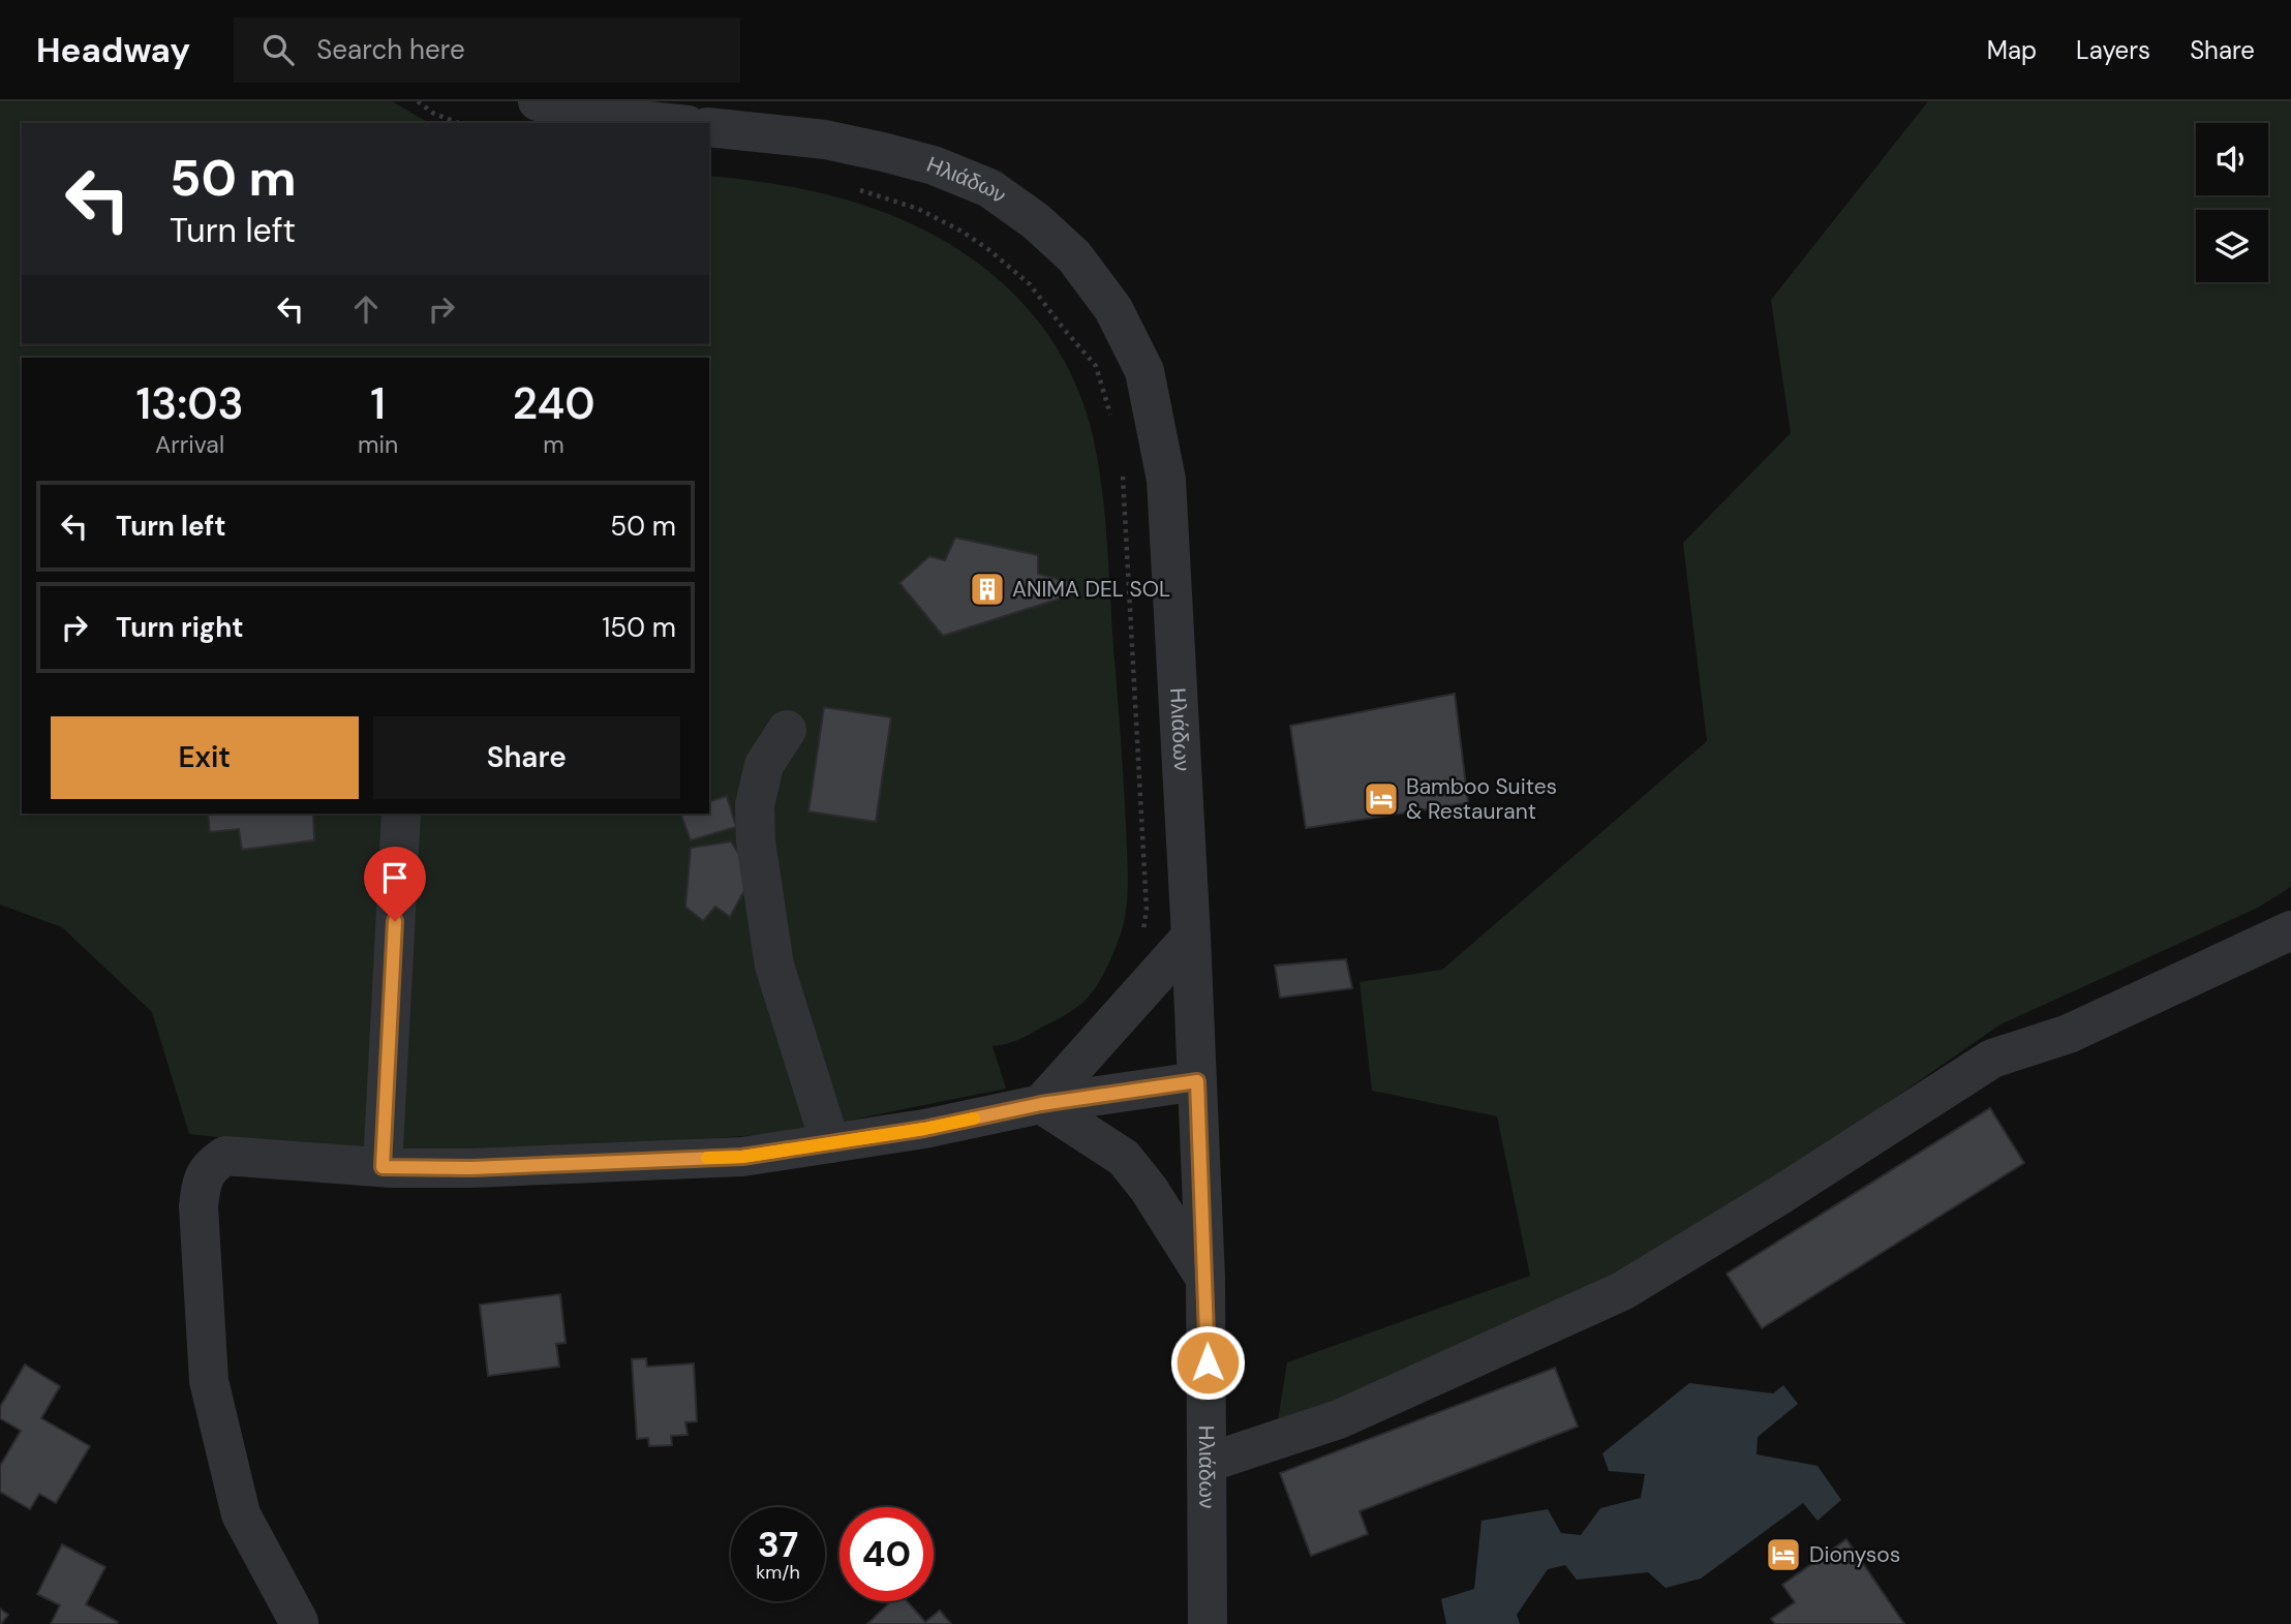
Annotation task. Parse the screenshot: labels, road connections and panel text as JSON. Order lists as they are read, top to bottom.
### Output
{
  "streets": {
    "street": ["Ηλιάδων"]
  },
  "places": {
    "building": ["ANIMA DEL SOL"],
    "hotel": ["Bamboo Suites & Restaurant", "Dionysos"]
  },
  "page": {
    "header": "Headway",
    "search": "Search here",
    "nav": ["Map", "Layers", "Share"],
    "turn": ["50 m", "Turn left"],
    "eta": [
      "13:03",
      "Arrival",
      "1",
      "min",
      "240",
      "m"
    ],
    "list": [
      {
        "name": "Turn left",
        "value": "50 m"
      },
      {
        "name": "Turn right",
        "value": "150 m"
      }
    ],
    "buttons": ["Exit", "Share"],
    "speed": "37 km/h",
    "limit": "40"
  }
}
